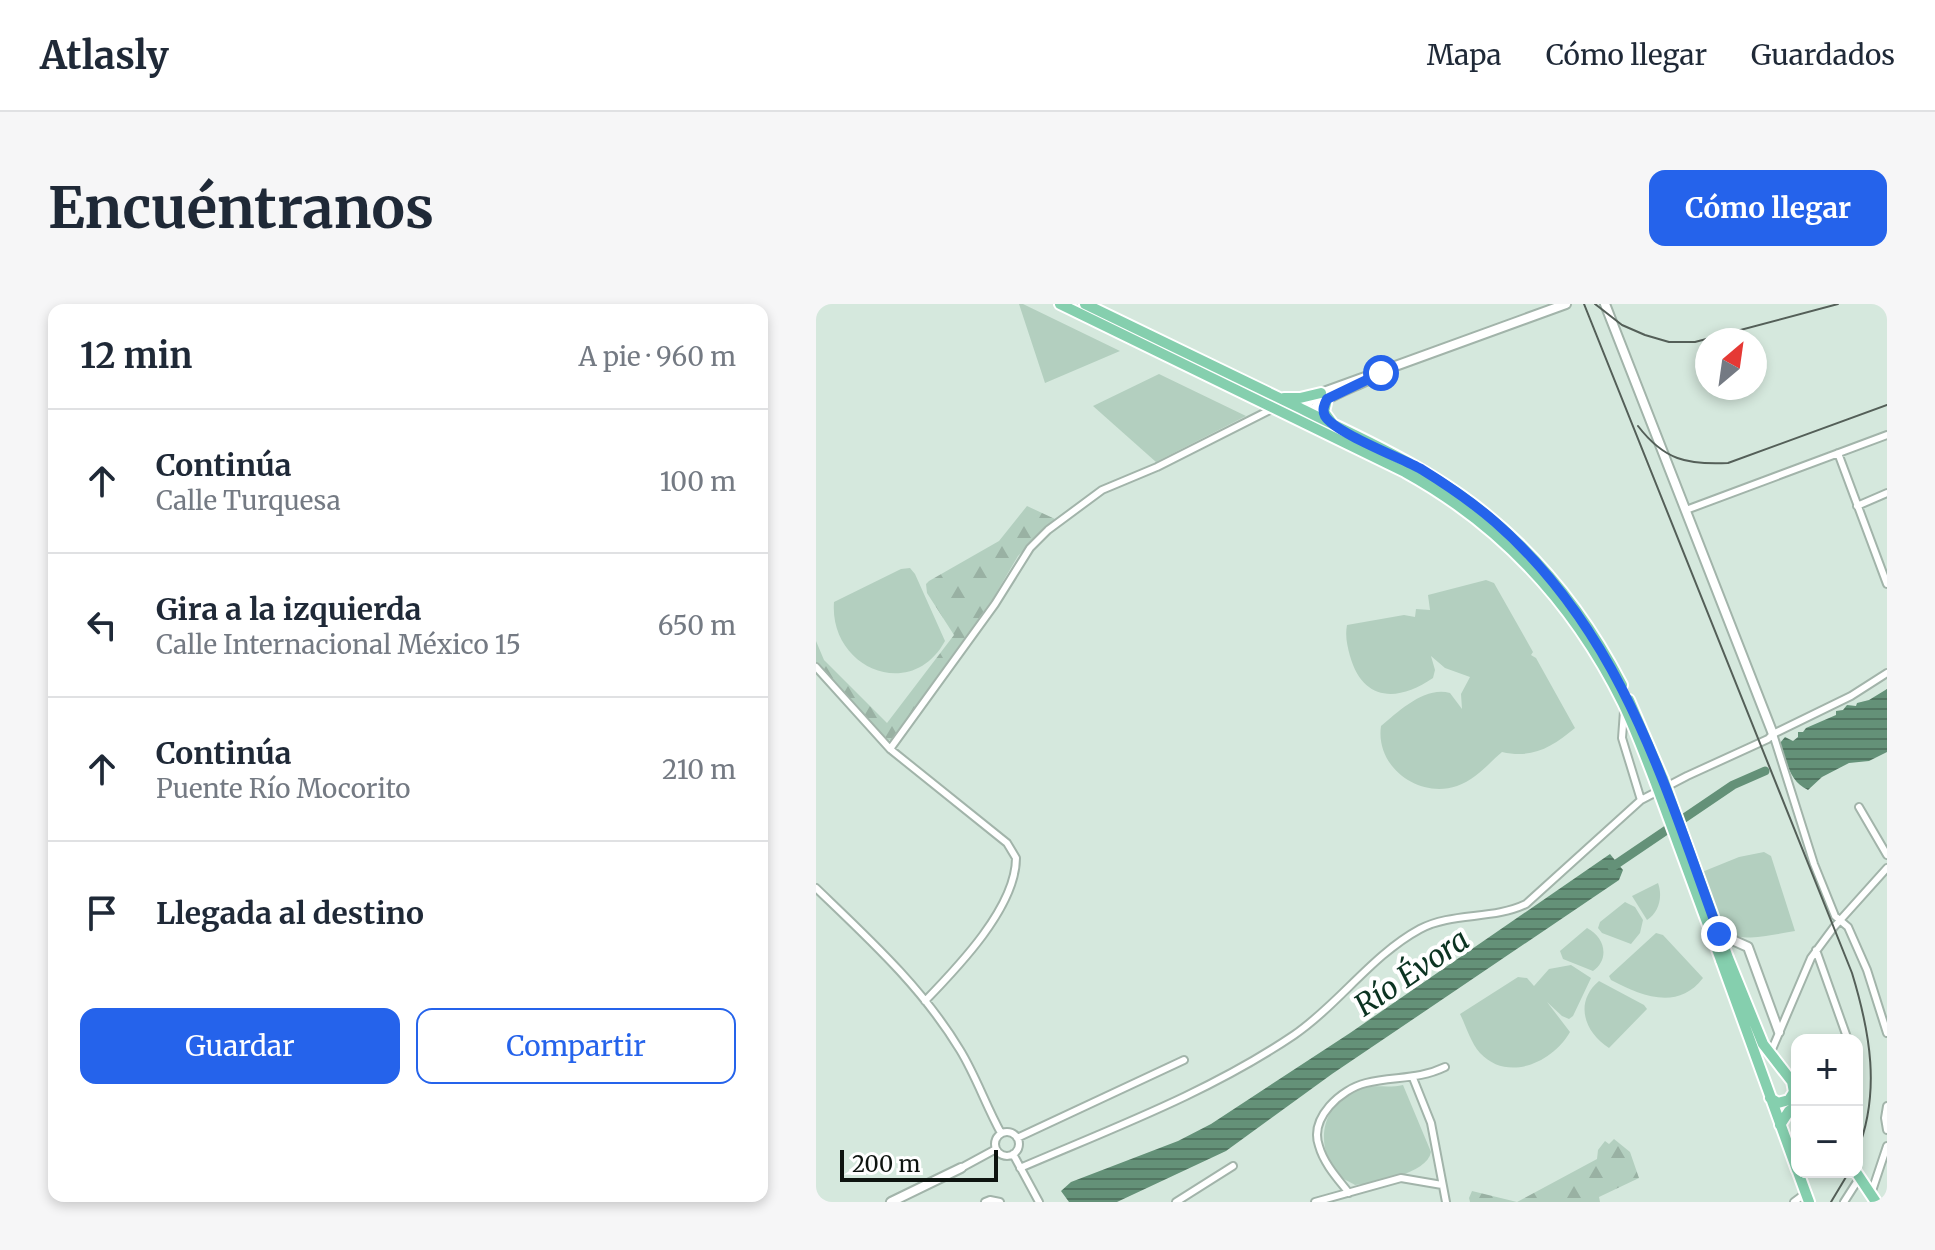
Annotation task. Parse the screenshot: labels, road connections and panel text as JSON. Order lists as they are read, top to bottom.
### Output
{
  "water": ["Río Évora"],
  "scale_bar": "200 m",
  "north": "top right",
  "page": {
    "header": "Atlasly",
    "nav": ["Mapa", "Cómo llegar", "Guardados"],
    "buttons": [
      "Cómo llegar",
      ["Guardar", "Compartir"]
    ],
    "title": "Encuéntranos",
    "heading": ["12 min", "A pie · 960 m"],
    "list": [
      ["Continúa", "Calle Turquesa", "100 m"],
      ["Gira a la izquierda", "Calle Internacional México 15", "650 m"],
      ["Continúa", "Puente Río Mocorito", "210 m"],
      "Llegada al destino"
    ],
    "map_buttons": ["+", "−"],
    "scale": "200 m"
  }
}
